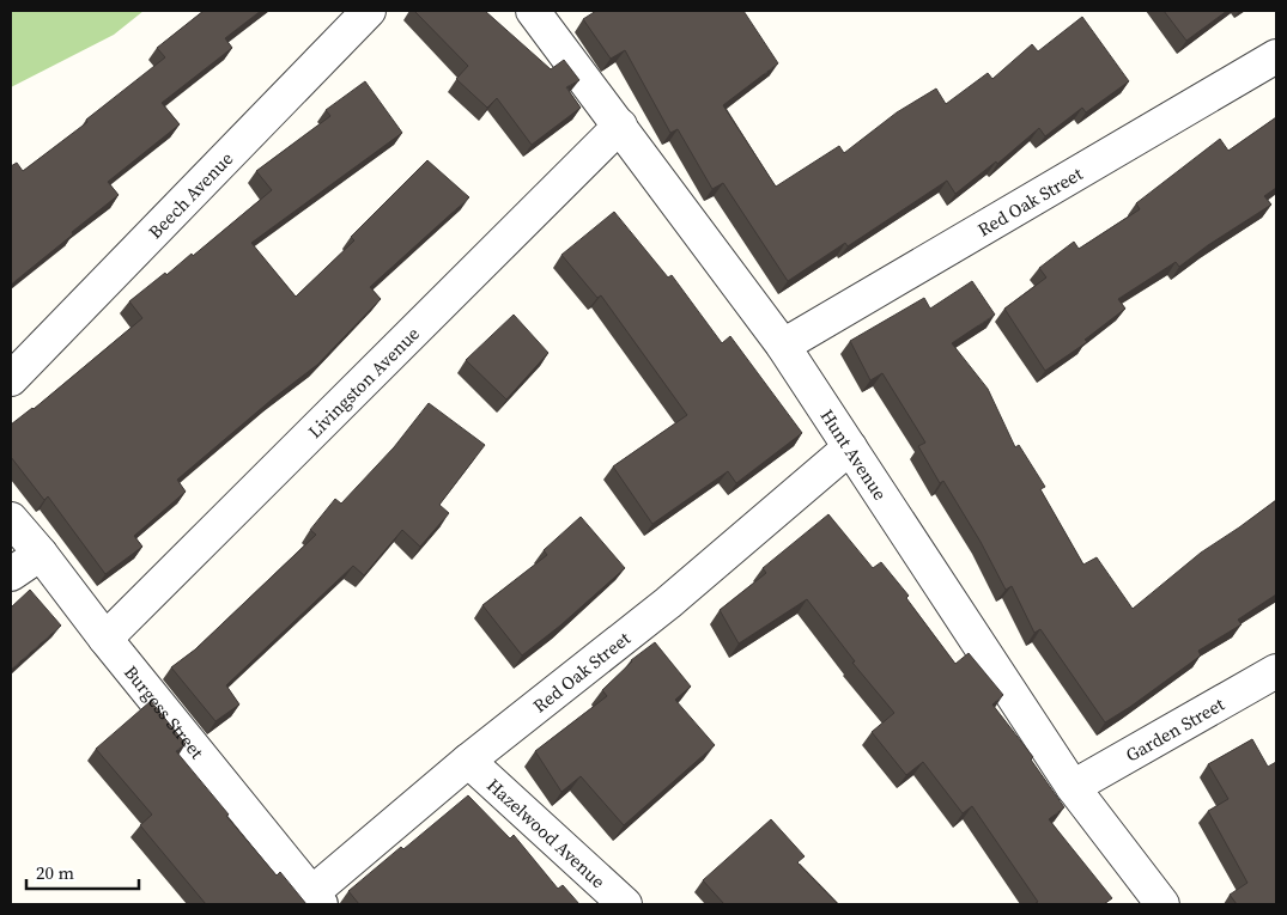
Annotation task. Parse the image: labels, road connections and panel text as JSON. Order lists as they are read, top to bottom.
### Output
{
  "streets": {
    "street": [
      "Beech Avenue",
      "Red Oak Street",
      "Livingston Avenue",
      "Hunt Avenue",
      "Burgess Street",
      "Garden Street",
      "Hazelwood Avenue"
    ]
  },
  "crossings": [
    ["Red Oak Street", "Hunt Avenue"],
    ["Red Oak Street", "Burgess Street"],
    ["Red Oak Street", "Hazelwood Avenue"],
    ["Livingston Avenue", "Hunt Avenue"],
    ["Livingston Avenue", "Burgess Street"],
    ["Hunt Avenue", "Garden Street"]
  ],
  "scale_bar": "20 m"
}
